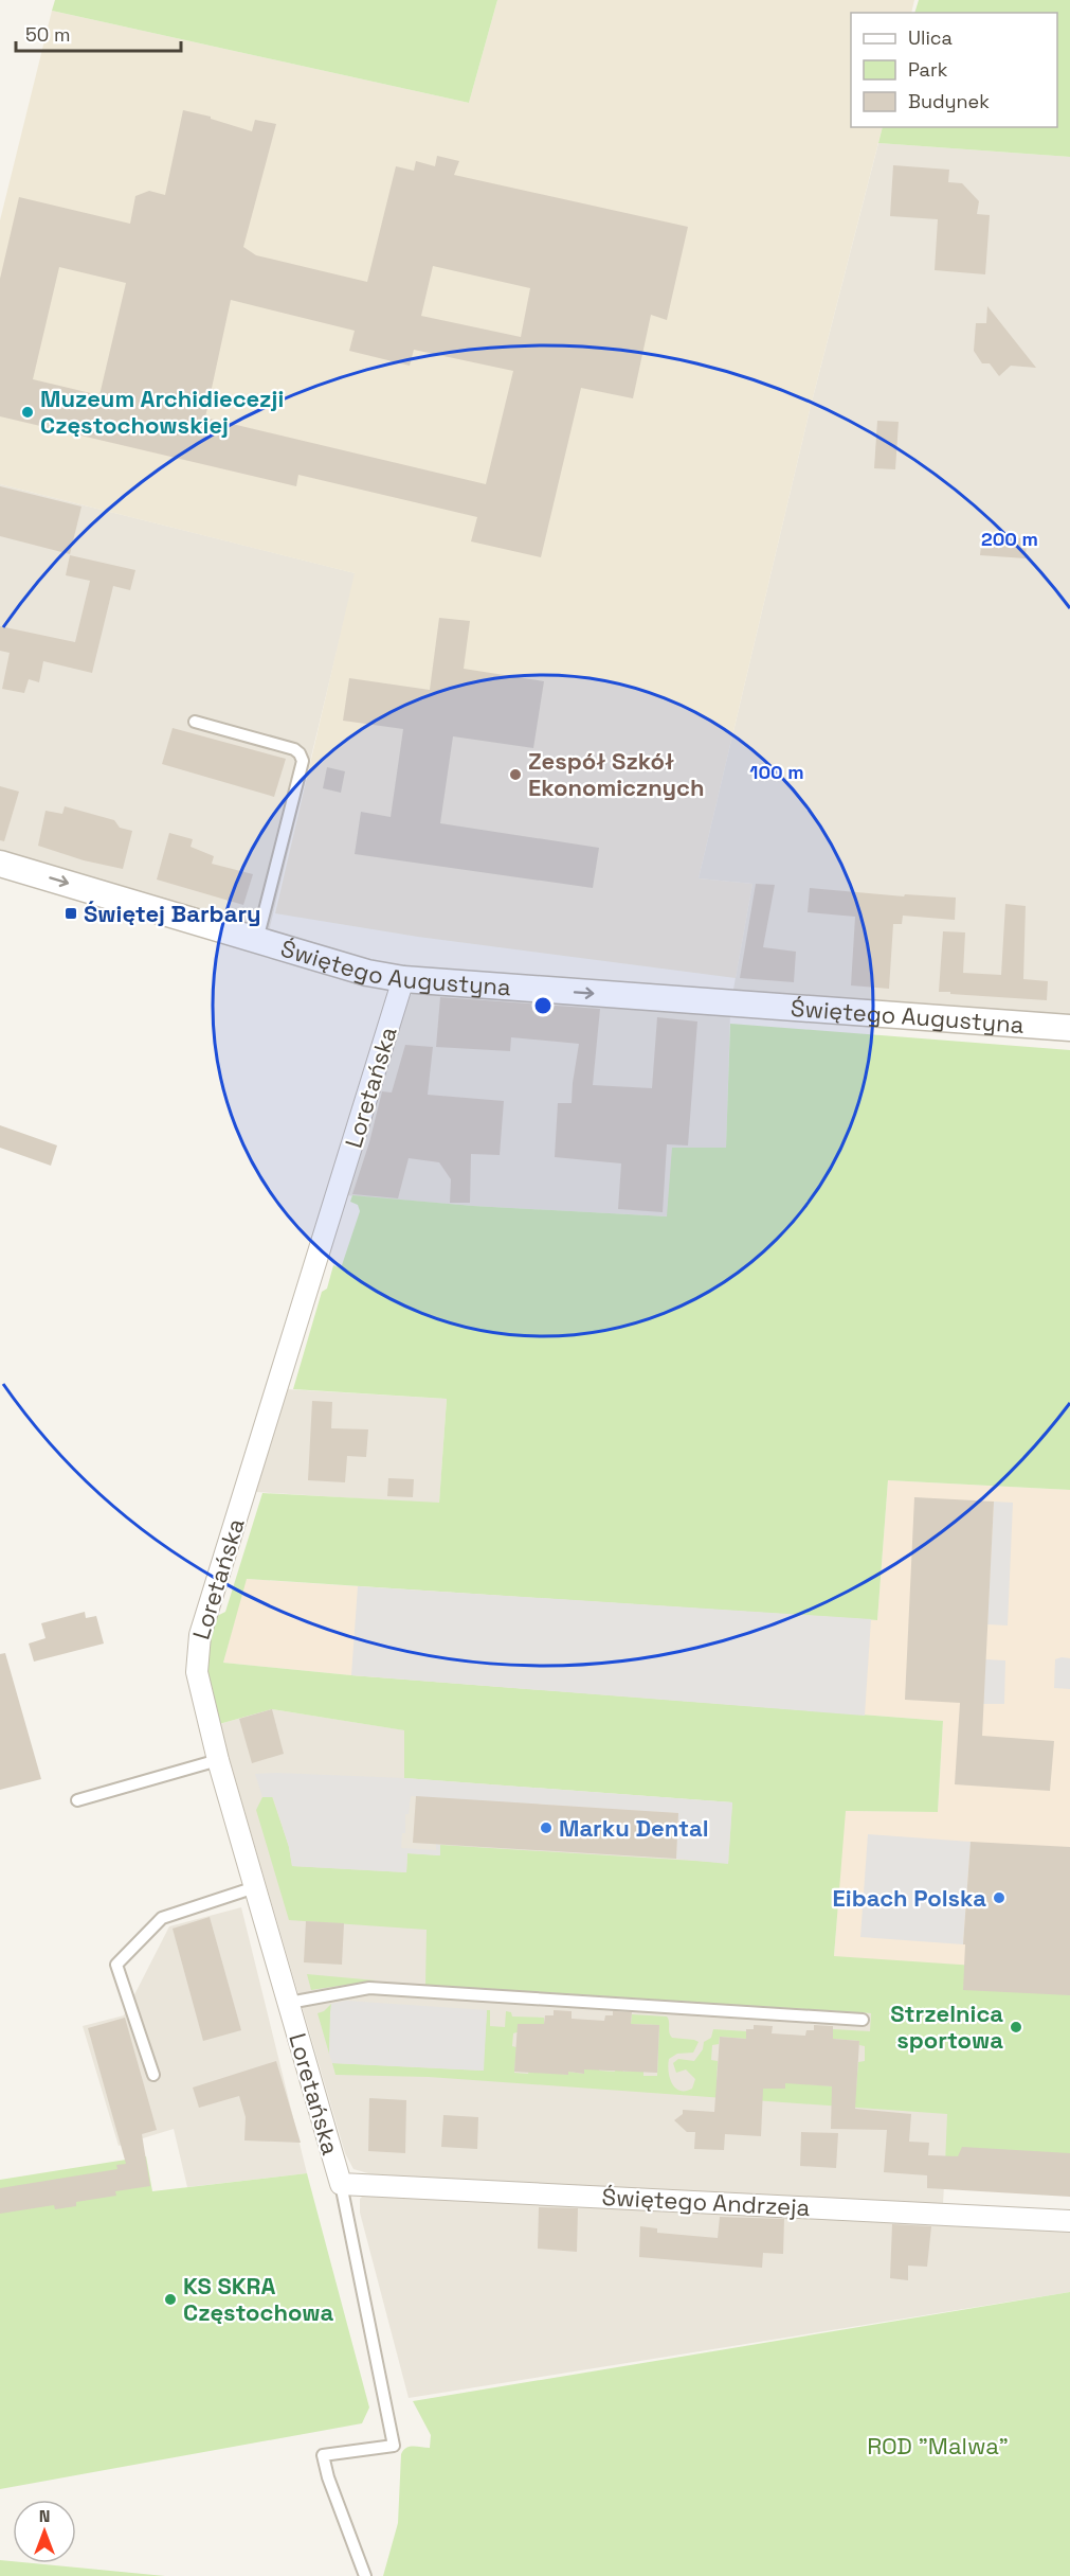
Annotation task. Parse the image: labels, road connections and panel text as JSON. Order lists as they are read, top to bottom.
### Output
{
  "streets": {
    "street": ["Świętego Augustyna", "Loretańska", "Świętego Andrzeja"]
  },
  "crossings": [
    ["Świętego Augustyna", "Loretańska"],
    ["Loretańska", "Świętego Andrzeja"]
  ],
  "one_way": ["Świętego Augustyna"],
  "parks": ["ROD \"Malwa\""],
  "places": {
    "other": [
      "Muzeum Archidiecezji Częstochowskiej",
      "Zespół Szkół Ekonomicznych",
      "Marku Dental",
      "Eibach Polska",
      "Strzelnica sportowa",
      "KS SKRA Częstochowa"
    ],
    "transit": ["Świętej Barbary"]
  },
  "legend": ["Ulica", "Park", "Budynek"],
  "scale_bar": "50 m",
  "north": "top",
  "rings": ["200 m", "100 m"]
}
